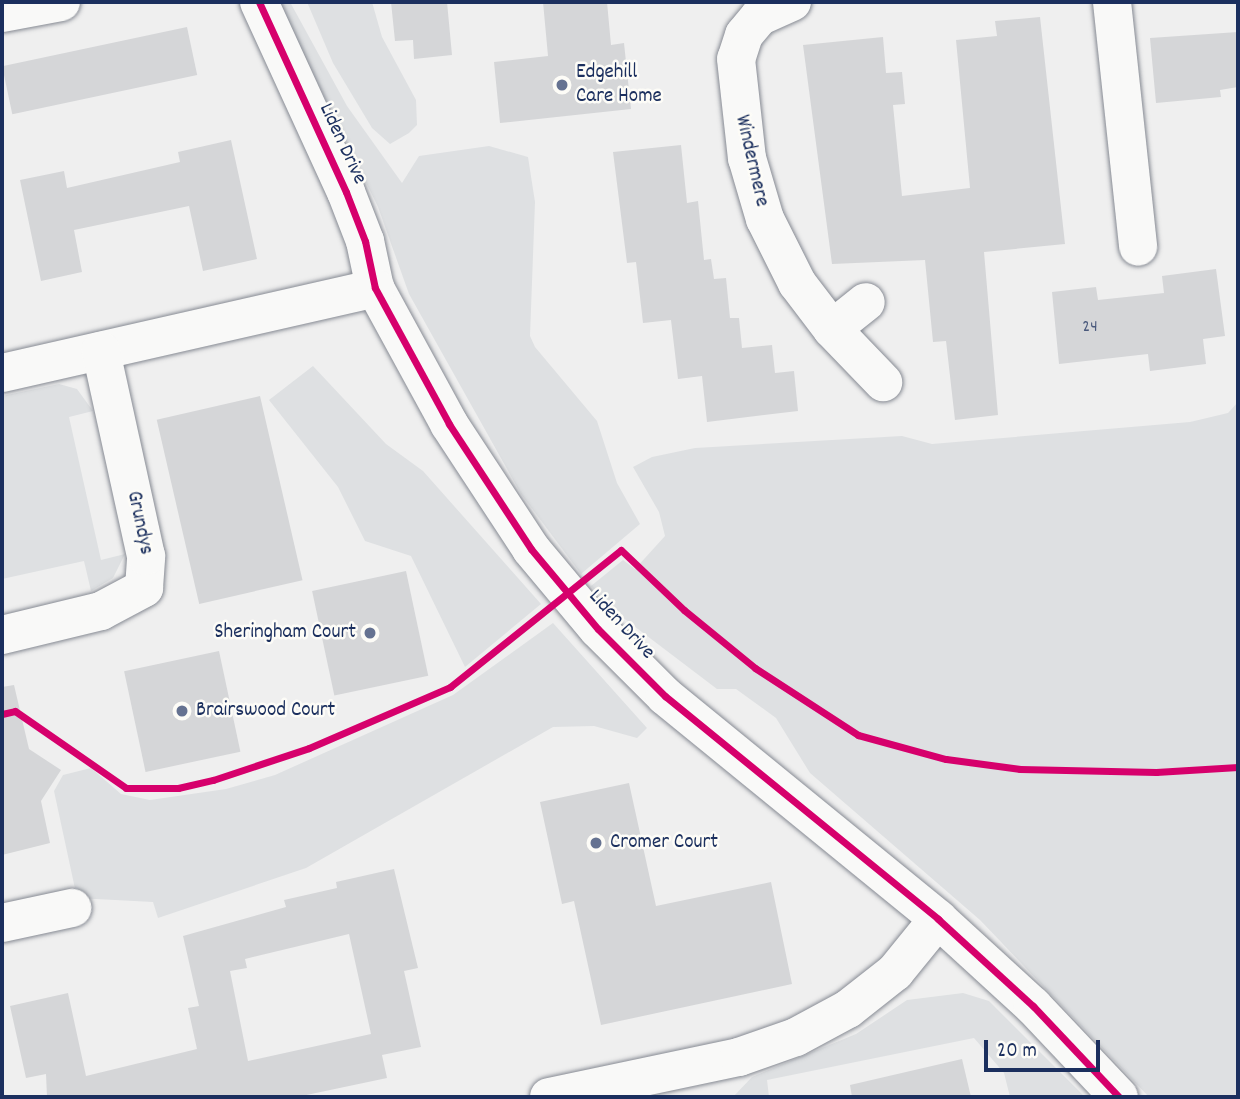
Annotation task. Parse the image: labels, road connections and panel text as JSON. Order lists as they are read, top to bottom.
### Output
{
  "streets": {
    "street": ["Liden Drive", "Windermere", "Grundys"]
  },
  "places": [
    "Edgehill Care Home",
    "Sheringham Court",
    "Brairswood Court",
    "Cromer Court"
  ],
  "house_numbers": ["24"],
  "scale_bar": "20 m"
}
